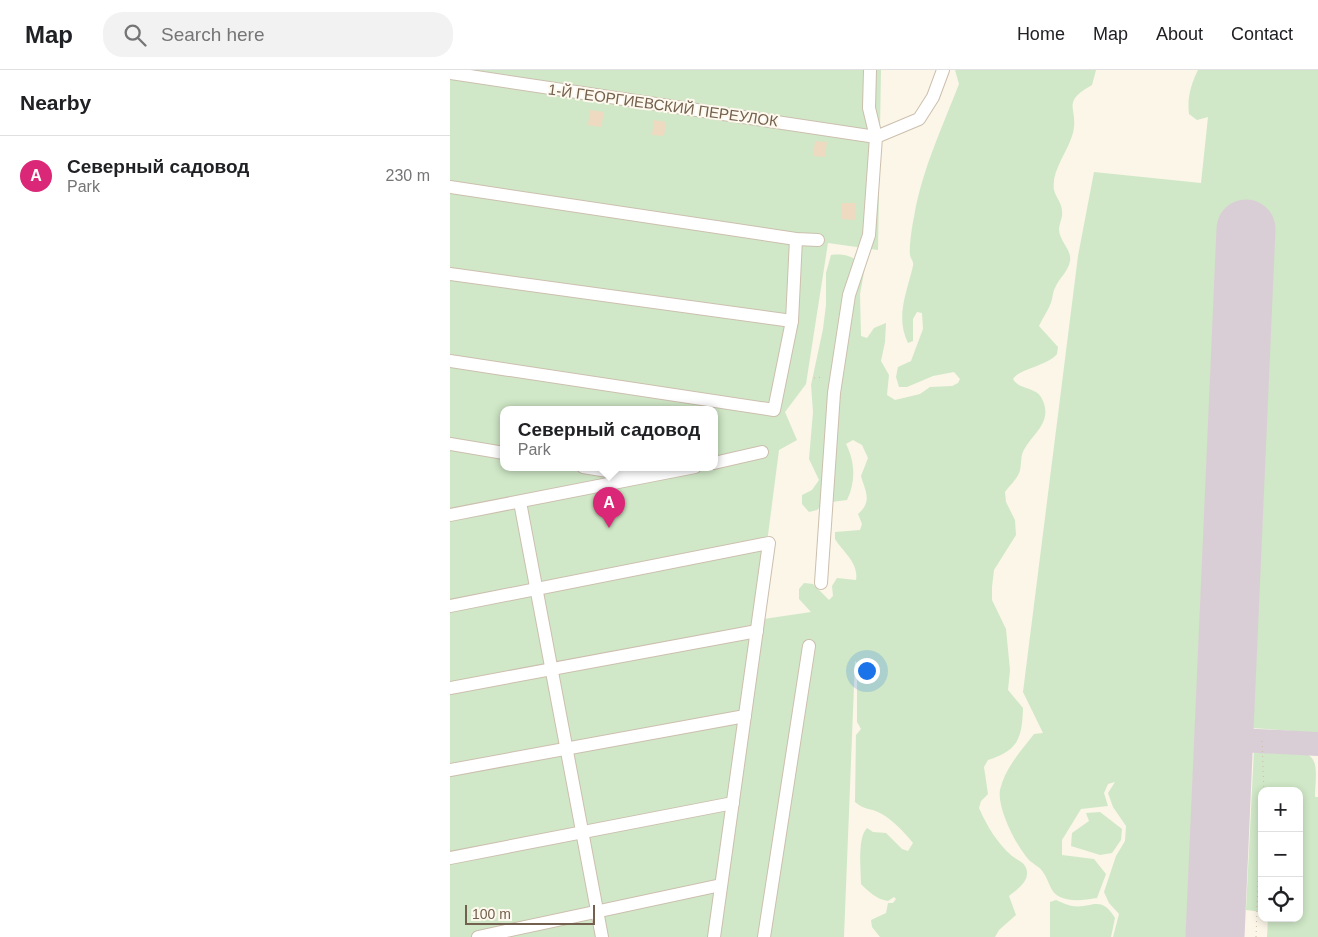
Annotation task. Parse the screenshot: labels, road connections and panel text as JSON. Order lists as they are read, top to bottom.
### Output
{
  "streets": {
    "street": ["1-Й ГЕОРГИЕВСКИЙ ПЕРЕУЛОК"]
  },
  "scale_bar": "100 m",
  "page": {
    "header": "Map",
    "search": "Search here",
    "nav": [
      "Home",
      "Map",
      "About",
      "Contact"
    ],
    "heading": "Nearby",
    "list": [
      {
        "mark": "A",
        "name": "Северный садовод",
        "note": "Park",
        "value": "230 m"
      }
    ],
    "popup": ["Северный садовод", "Park"],
    "pins": "A",
    "map_buttons": ["+", "−"],
    "scale": "100 m"
  }
}
